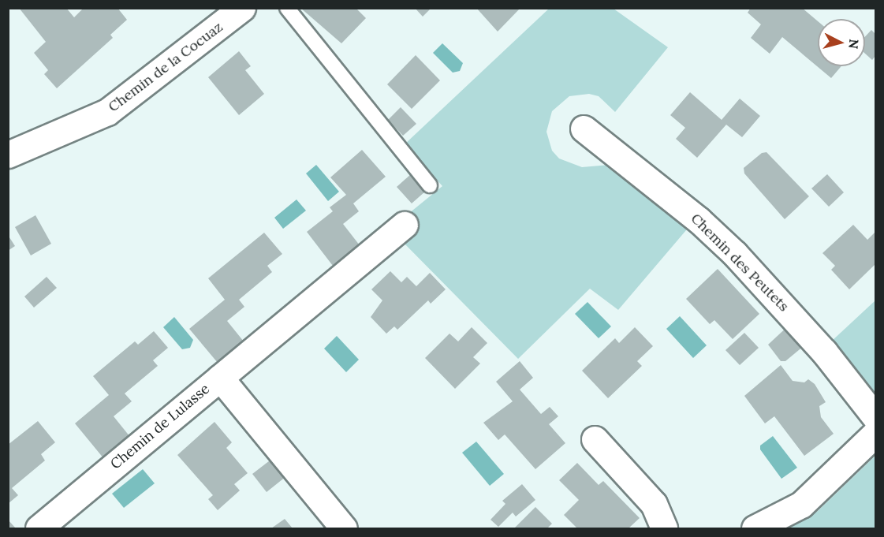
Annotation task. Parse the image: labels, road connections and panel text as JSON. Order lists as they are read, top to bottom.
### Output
{
  "streets": {
    "street": ["Chemin de la Cocuaz", "Chemin des Peutets", "Chemin de Lulasse"]
  },
  "north": "right"
}
